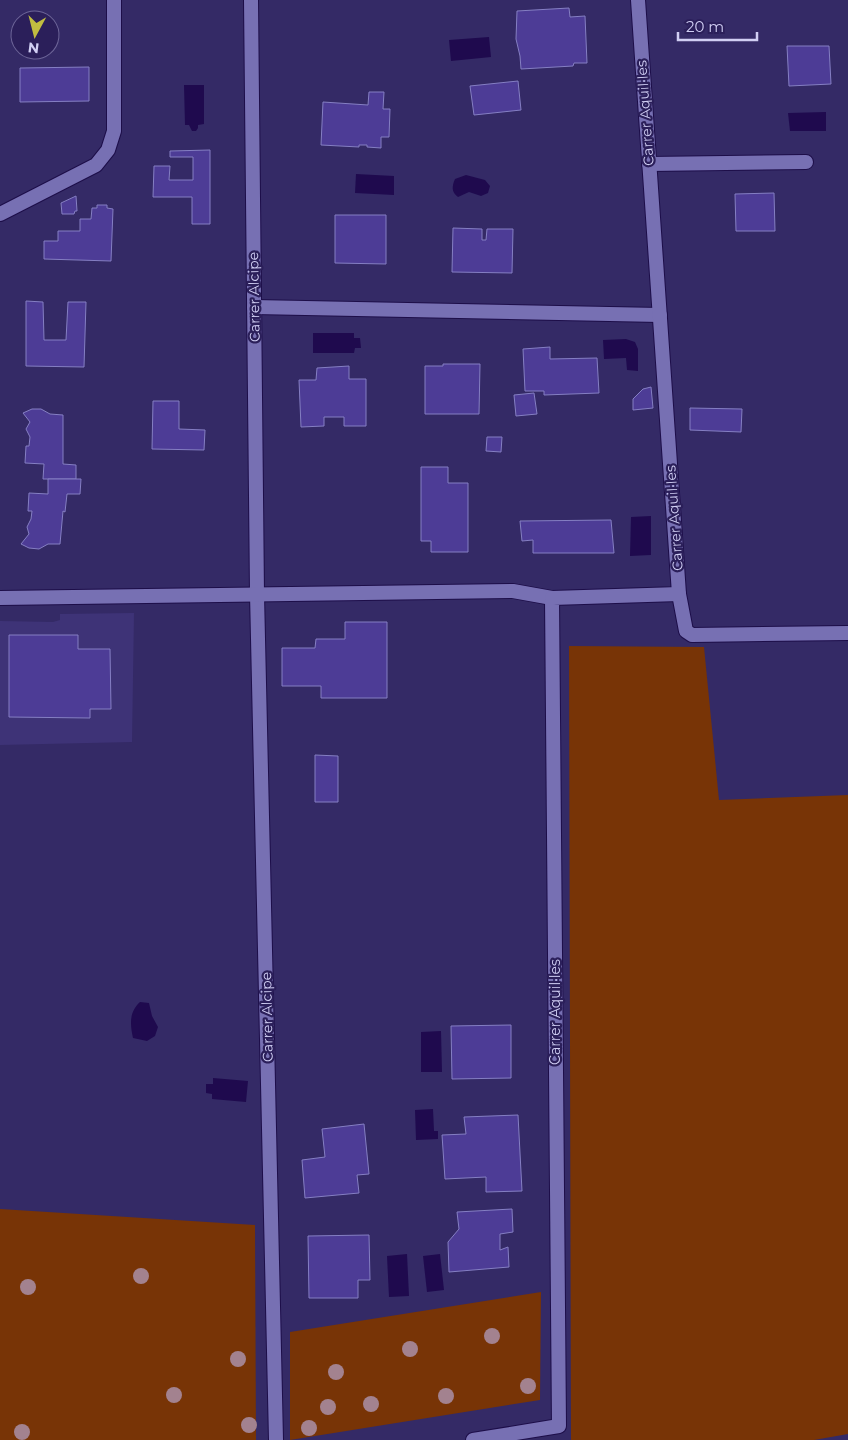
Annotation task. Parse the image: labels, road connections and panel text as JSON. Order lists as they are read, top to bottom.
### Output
{
  "streets": {
    "street": ["Carrer Aquil·les", "Carrer Alcipe"]
  },
  "scale_bar": "20 m",
  "north": "bottom"
}
